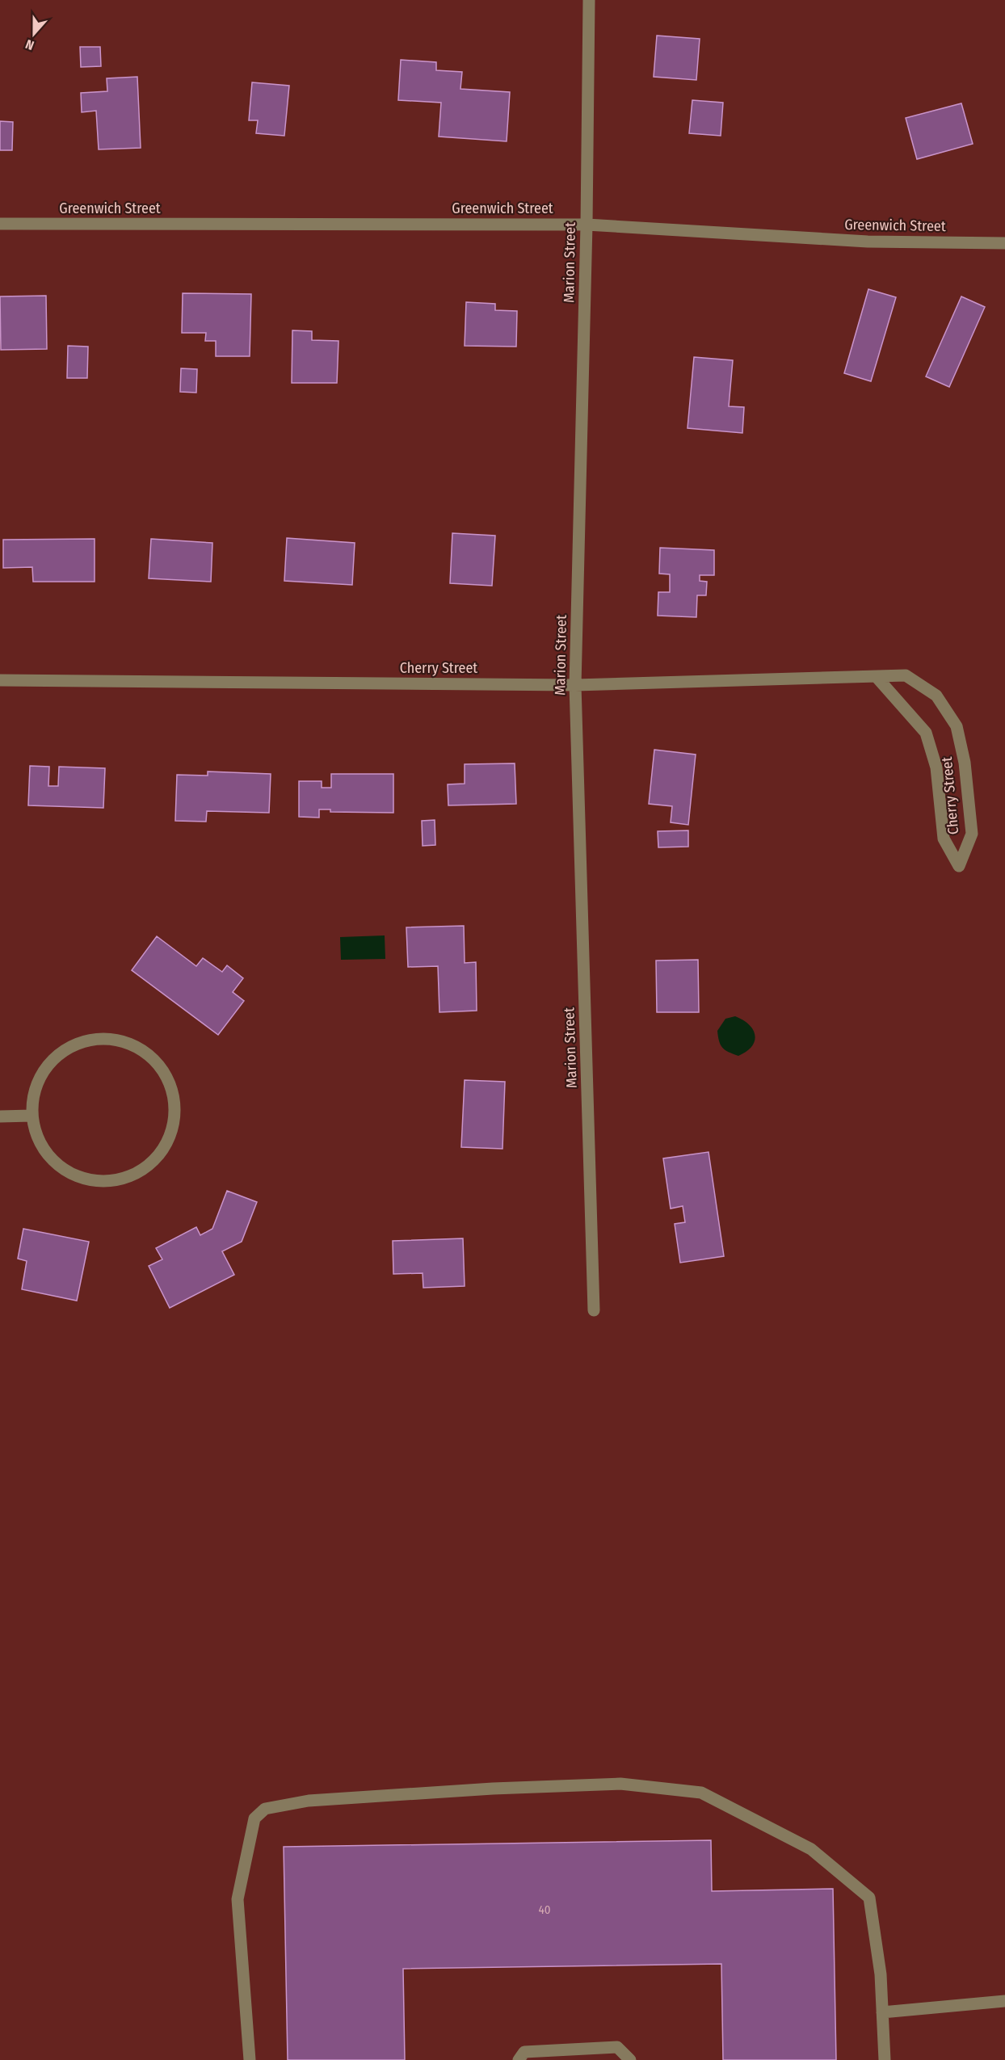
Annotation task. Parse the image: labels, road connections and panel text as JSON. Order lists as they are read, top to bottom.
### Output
{
  "streets": {
    "street": ["Greenwich Street", "Marion Street", "Cherry Street"]
  },
  "crossings": [
    ["Greenwich Street", "Marion Street"],
    ["Marion Street", "Cherry Street"]
  ],
  "house_numbers": ["40"],
  "north": "bottom"
}
